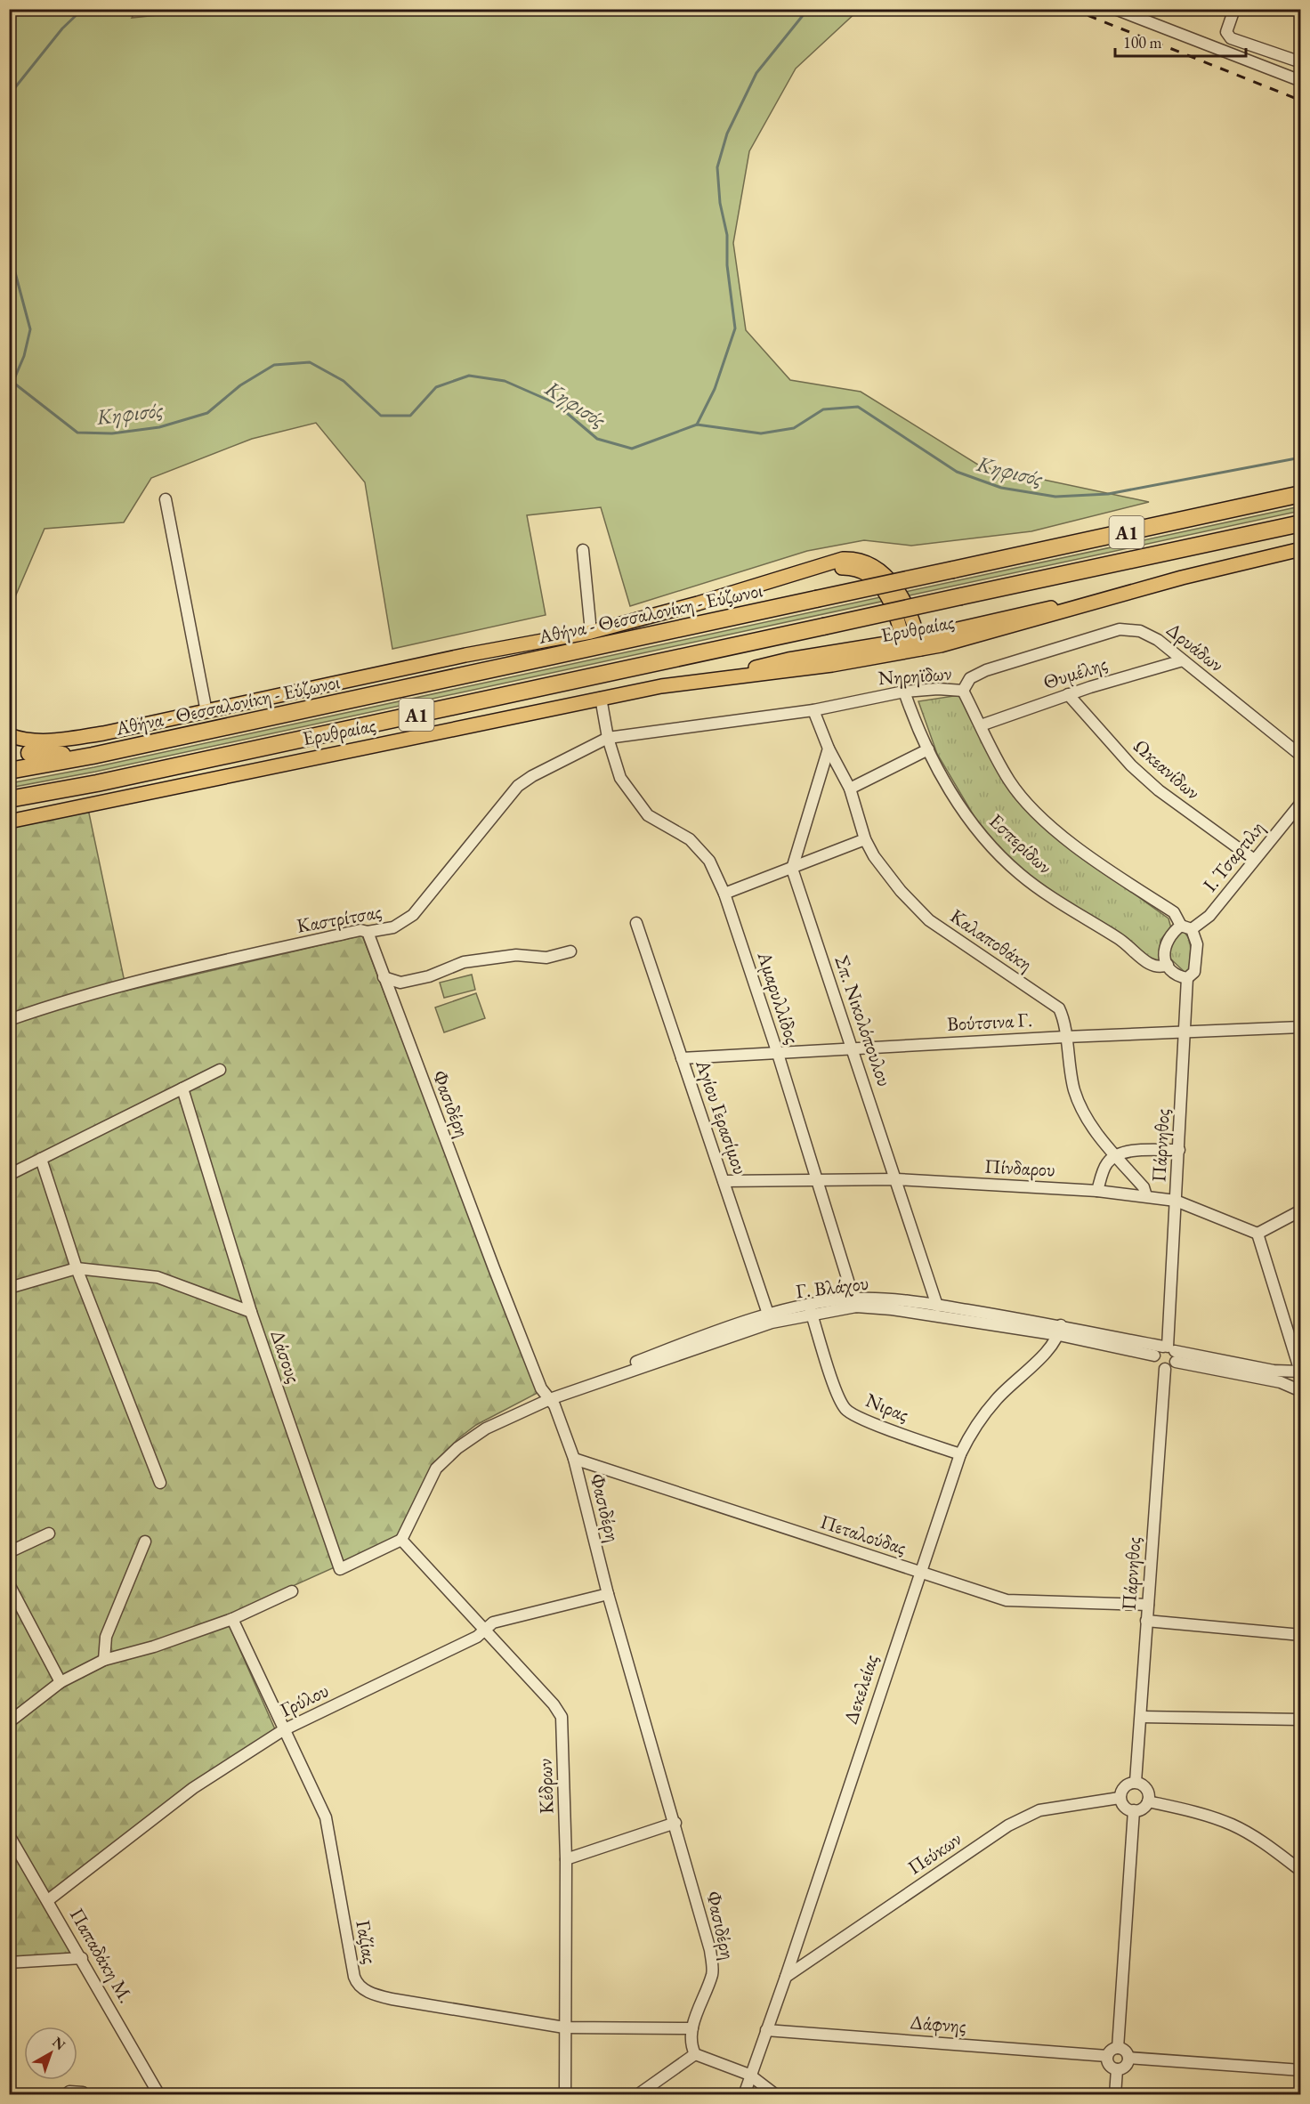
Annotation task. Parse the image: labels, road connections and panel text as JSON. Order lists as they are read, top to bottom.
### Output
{
  "streets": {
    "highway": ["Α1", "Αθήνα - Θεσσαλονίκη - Εύζωνοι"],
    "main road": ["Ερυθραίας"],
    "street": [
      "Δρυάδων",
      "Θυμέλης",
      "Νηρηϊδων",
      "Ωκεανίδων",
      "Εσπερίδων",
      "Ι. Τσαρτιλη",
      "Καστρίτσας",
      "Καλαποθάκη",
      "Αμαρυλλίδος",
      "Σπ. Νικολόπουλου",
      "Βούτσινα Γ.",
      "Φασιδέρη",
      "Αγίου Γερασίμου",
      "Πάρνηθος",
      "Πίνδαρου",
      "Γ. Βλάχου",
      "Δάσους",
      "Νιρας",
      "Πεταλούδας",
      "Δεκελείας",
      "Γρύλου",
      "Κέδρων",
      "Πεύκων",
      "Γαζίας",
      "Παπαδάκη Μ.",
      "Δάφνης"
    ]
  },
  "crossings": [
    ["Ερυθραίας", "Αμαρυλλίδος"],
    ["Δρυάδων", "Θυμέλης"],
    ["Δρυάδων", "Νηρηϊδων"],
    ["Θυμέλης", "Νηρηϊδων"],
    ["Θυμέλης", "Ωκεανίδων"],
    ["Νηρηϊδων", "Εσπερίδων"],
    ["Νηρηϊδων", "Ι. Τσαρτιλη"],
    ["Νηρηϊδων", "Καστρίτσας"],
    ["Νηρηϊδων", "Καλαποθάκη"],
    ["Νηρηϊδων", "Αμαρυλλίδος"],
    ["Νηρηϊδων", "Πάρνηθος"],
    ["Ωκεανίδων", "Ι. Τσαρτιλη"],
    ["Εσπερίδων", "Ι. Τσαρτιλη"],
    ["Εσπερίδων", "Πάρνηθος"],
    ["Ι. Τσαρτιλη", "Πάρνηθος"],
    ["Καστρίτσας", "Αμαρυλλίδος"],
    ["Καστρίτσας", "Φασιδέρη"],
    ["Καλαποθάκη", "Βούτσινα Γ."],
    ["Καλαποθάκη", "Πίνδαρου"],
    ["Αμαρυλλίδος", "Βούτσινα Γ."],
    ["Αμαρυλλίδος", "Πίνδαρου"],
    ["Αμαρυλλίδος", "Γ. Βλάχου"],
    ["Σπ. Νικολόπουλου", "Βούτσινα Γ."],
    ["Σπ. Νικολόπουλου", "Πίνδαρου"],
    ["Σπ. Νικολόπουλου", "Γ. Βλάχου"],
    ["Βούτσινα Γ.", "Αγίου Γερασίμου"],
    ["Βούτσινα Γ.", "Πάρνηθος"],
    ["Φασιδέρη", "Γ. Βλάχου"],
    ["Φασιδέρη", "Πεταλούδας"],
    ["Φασιδέρη", "Γρύλου"],
    ["Φασιδέρη", "Γαζίας"],
    ["Αγίου Γερασίμου", "Πίνδαρου"],
    ["Αγίου Γερασίμου", "Γ. Βλάχου"],
    ["Πάρνηθος", "Πίνδαρου"],
    ["Πάρνηθος", "Γ. Βλάχου"],
    ["Πάρνηθος", "Πεταλούδας"],
    ["Πάρνηθος", "Πεύκων"],
    ["Γ. Βλάχου", "Δάσους"],
    ["Γ. Βλάχου", "Νιρας"],
    ["Γ. Βλάχου", "Δεκελείας"],
    ["Γ. Βλάχου", "Κέδρων"],
    ["Δάσους", "Κέδρων"],
    ["Νιρας", "Δεκελείας"],
    ["Πεταλούδας", "Δεκελείας"],
    ["Δεκελείας", "Πεύκων"],
    ["Δεκελείας", "Δάφνης"],
    ["Γρύλου", "Κέδρων"],
    ["Γρύλου", "Γαζίας"],
    ["Γρύλου", "Παπαδάκη Μ."],
    ["Κέδρων", "Γαζίας"]
  ],
  "water": ["Κηφισός"],
  "scale_bar": "100 m",
  "north": "top right"
}
